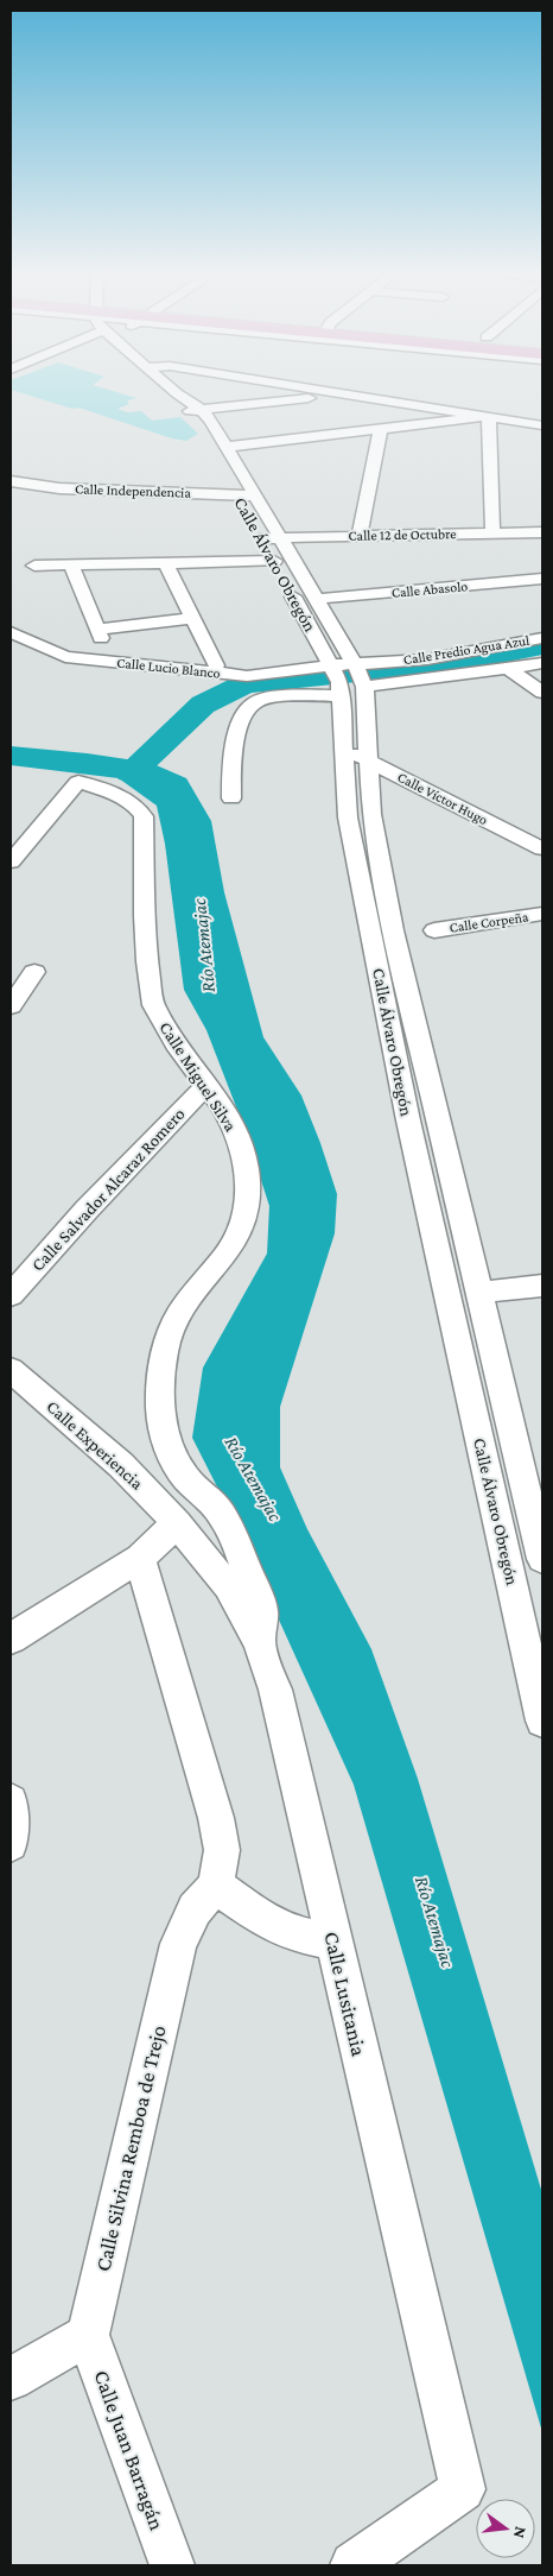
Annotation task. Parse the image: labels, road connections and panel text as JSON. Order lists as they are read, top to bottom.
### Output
{
  "streets": {
    "street": [
      "Calle Independencia",
      "Calle 12 de Octubre",
      "Calle Álvaro Obregón",
      "Calle Abasolo",
      "Calle Predio Agua Azul",
      "Calle Lucio Blanco",
      "Calle Víctor Hugo",
      "Calle Corpeña",
      "Calle Miguel Silva",
      "Calle Salvador Alcaraz Romero",
      "Calle Experiencia",
      "Calle Lusitania",
      "Calle Silvina Remboa de Trejo",
      "Calle Juan Barragán"
    ]
  },
  "crossings": [
    ["Calle Independencia", "Calle Álvaro Obregón"],
    ["Calle 12 de Octubre", "Calle Álvaro Obregón"],
    ["Calle Álvaro Obregón", "Calle Abasolo"],
    ["Calle Álvaro Obregón", "Calle Predio Agua Azul"],
    ["Calle Álvaro Obregón", "Calle Lucio Blanco"],
    ["Calle Álvaro Obregón", "Calle Víctor Hugo"],
    ["Calle Predio Agua Azul", "Calle Lucio Blanco"],
    ["Calle Miguel Silva", "Calle Salvador Alcaraz Romero"],
    ["Calle Miguel Silva", "Calle Lusitania"],
    ["Calle Experiencia", "Calle Lusitania"],
    ["Calle Silvina Remboa de Trejo", "Calle Juan Barragán"]
  ],
  "water": ["Río Atemajac"],
  "north": "right"
}
